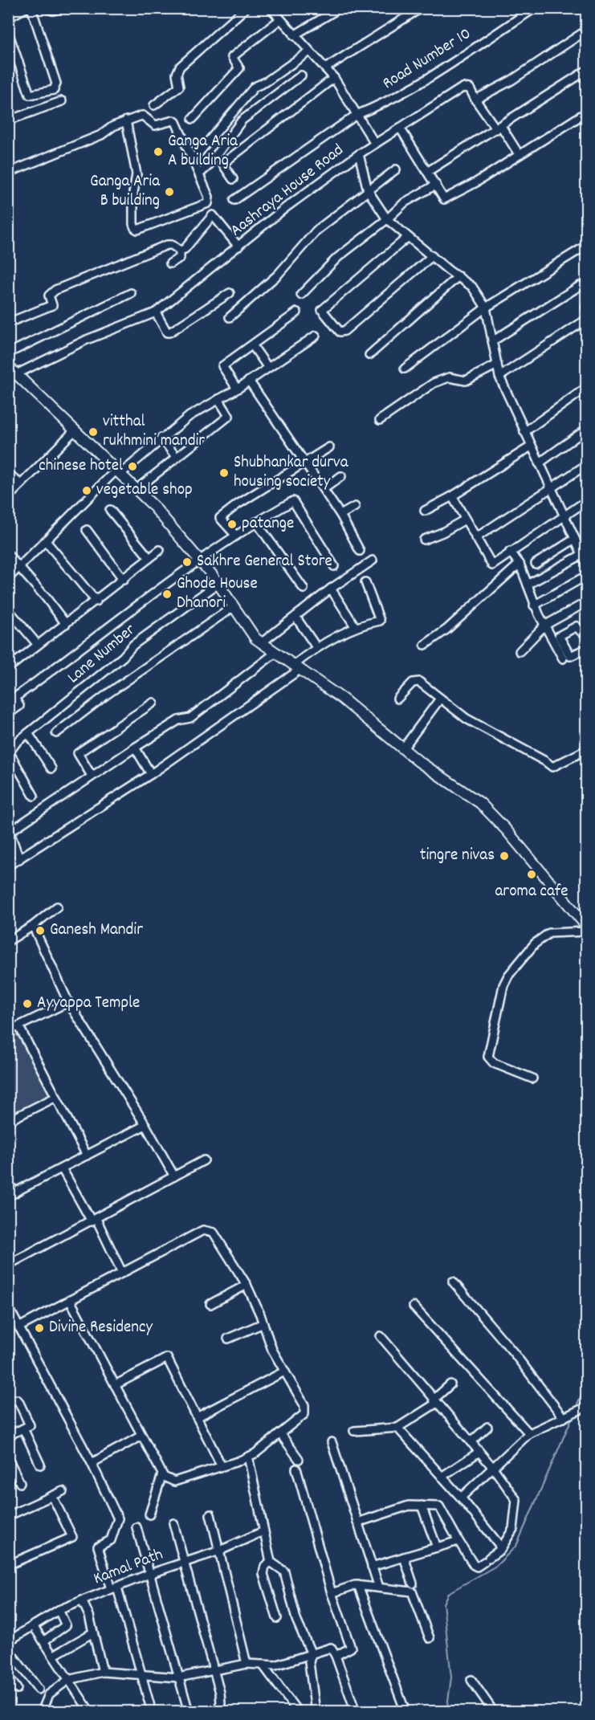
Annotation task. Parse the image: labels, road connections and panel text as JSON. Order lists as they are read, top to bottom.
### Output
{
  "streets": {
    "street": [
      "Road Number 10",
      "Aashraya House Road",
      "Lane Number",
      "Kamal Path"
    ]
  },
  "places": [
    "Ganga Aria A building",
    "Ganga Aria B building",
    "vitthal rukhmini mandir",
    "chinese hotel",
    "Shubhankar durva housing society",
    "vegetable shop",
    "patange",
    "Sakhre General Store",
    "Ghode House Dhanori",
    "tingre nivas",
    "aroma cafe",
    "Ganesh Mandir",
    "Ayyappa Temple",
    "Divine Residency"
  ]
}
